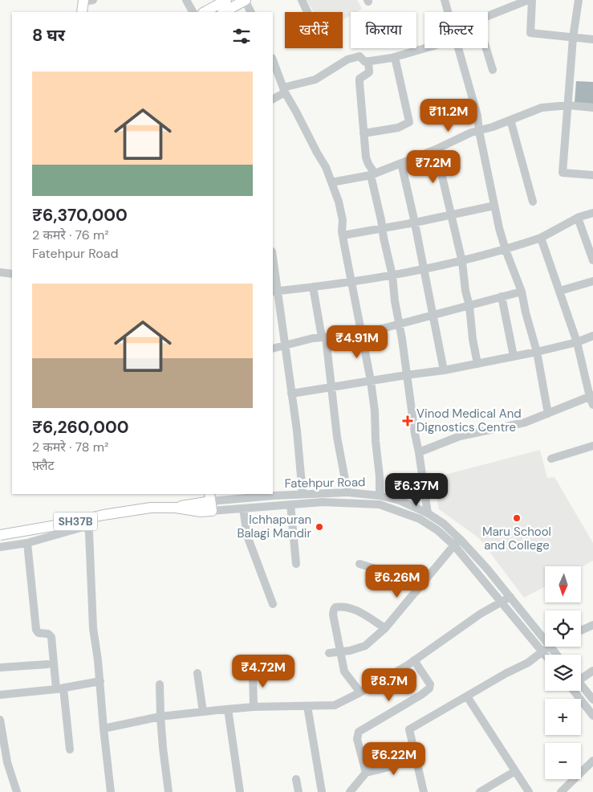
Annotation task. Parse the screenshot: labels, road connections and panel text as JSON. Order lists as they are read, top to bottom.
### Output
{
  "streets": {
    "main road": ["SH37B"],
    "street": ["Fatehpur Road"]
  },
  "crossings": [
    ["Fatehpur Road", "SH37B"]
  ],
  "places": {
    "health": ["Vinod Medical And Dignostics Centre"],
    "other": ["Maru School and College", "Ichhapuran Balagi Mandir"]
  },
  "north": "bottom",
  "page": {
    "chip": ["खरीदें", "किराया", "फ़िल्टर"],
    "heading": "8 घर",
    "list": [
      {
        "name": "₹6,370,000",
        "note": "2 कमरे · 76 m² · Fatehpur Road"
      },
      {
        "name": "₹6,260,000",
        "note": "2 कमरे · 78 m² · फ़्लैट"
      }
    ],
    "price": [
      "₹11.2M",
      "₹7.2M",
      "₹4.91M",
      "₹6.37M",
      "₹6.26M",
      "₹4.72M",
      "₹8.7M",
      "₹6.22M"
    ],
    "map_buttons": ["+", "−"]
  }
}
